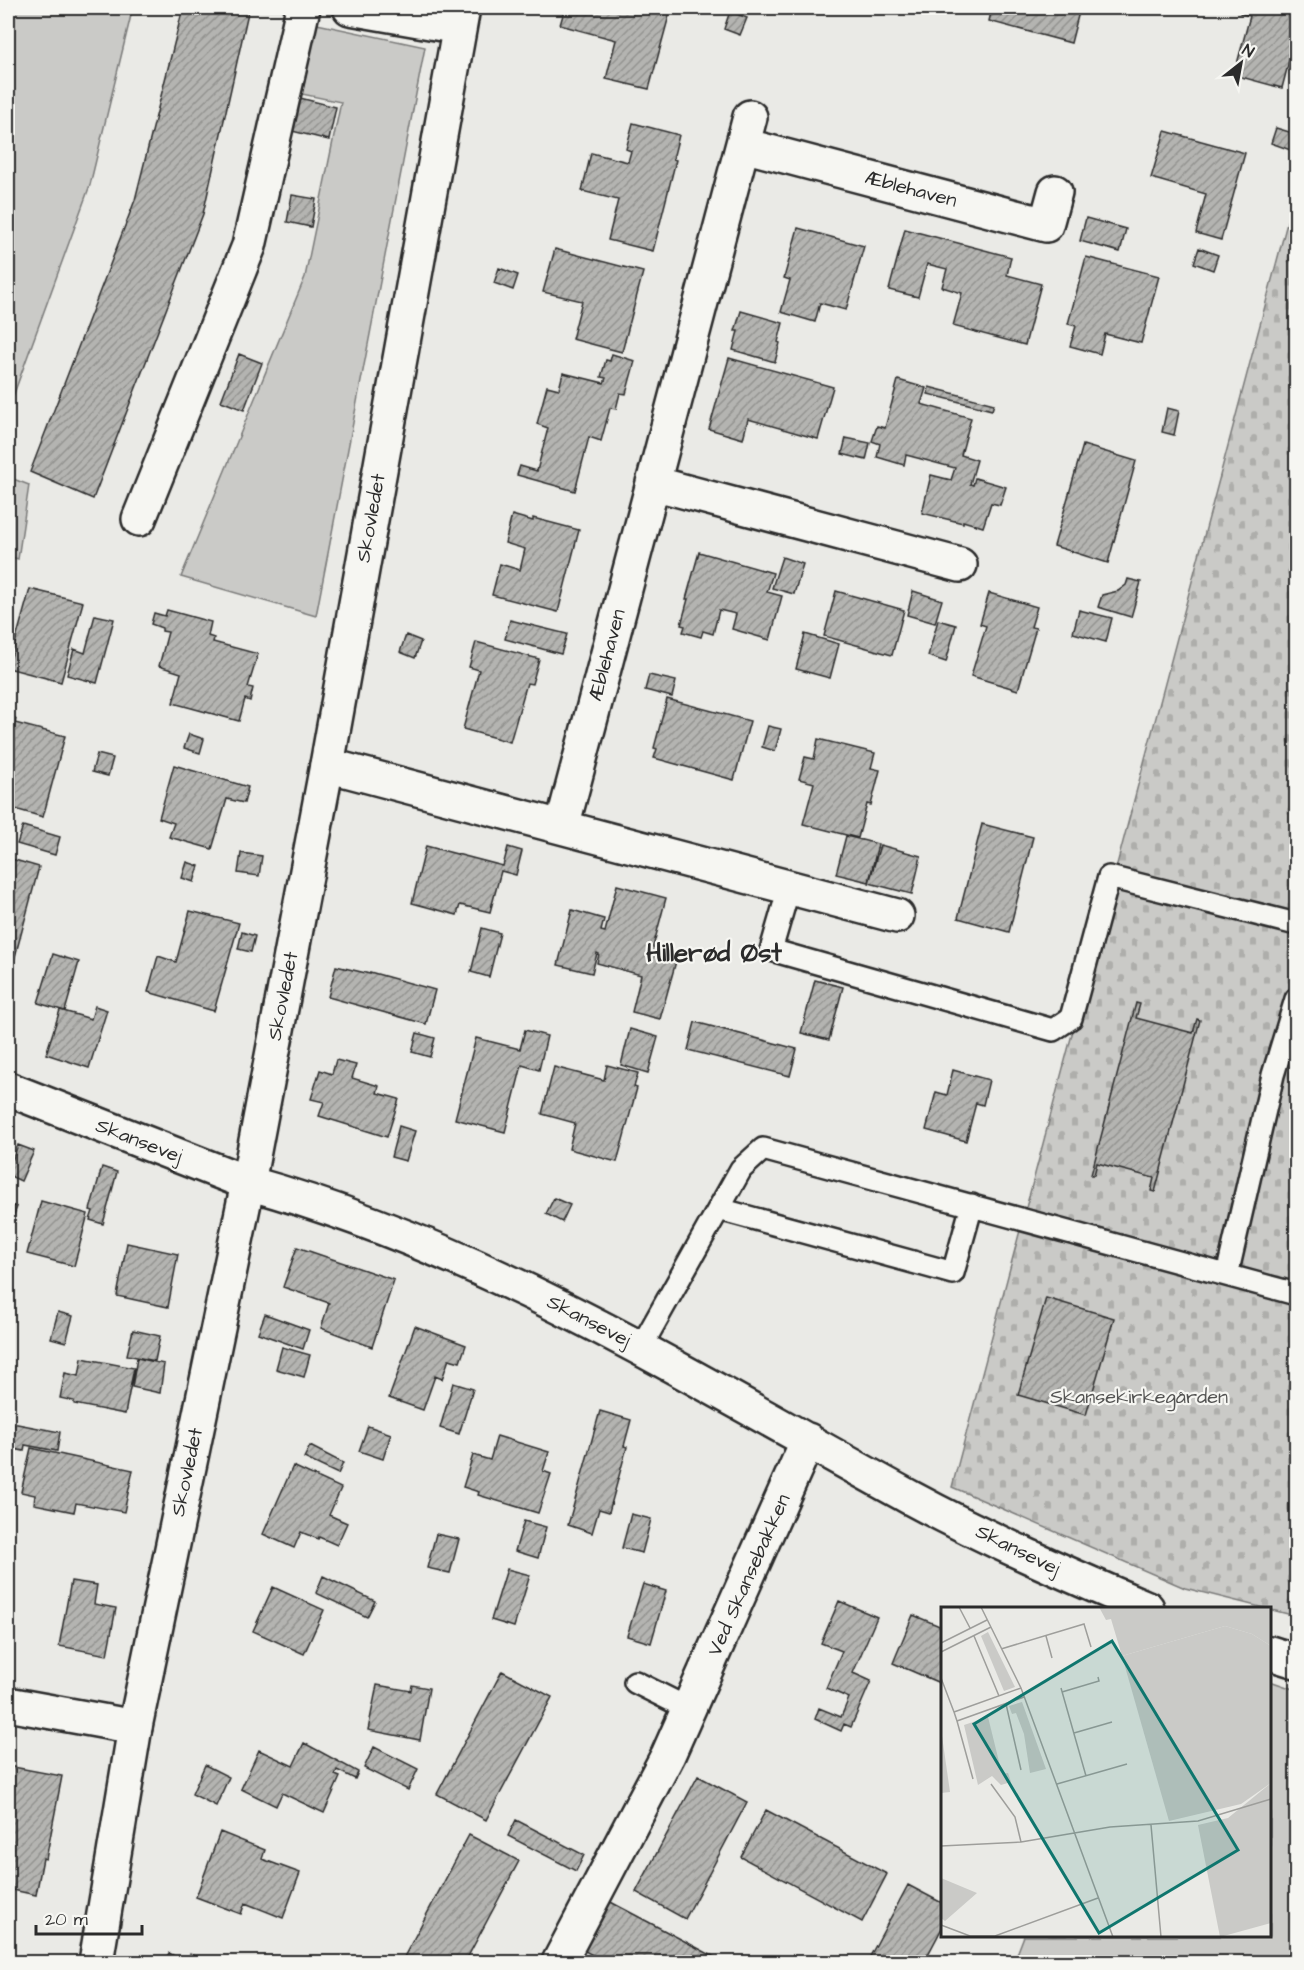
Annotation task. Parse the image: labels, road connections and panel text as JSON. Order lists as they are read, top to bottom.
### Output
{
  "streets": {
    "street": [
      "Æblehaven",
      "Skovledet",
      "Skansevej",
      "Ved Skansebakken"
    ]
  },
  "crossings": [
    ["Skovledet", "Skansevej"],
    ["Skansevej", "Ved Skansebakken"]
  ],
  "districts": ["Hillerød Øst"],
  "parks": ["Skansekirkegården"],
  "scale_bar": "20 m",
  "north": "top right"
}
